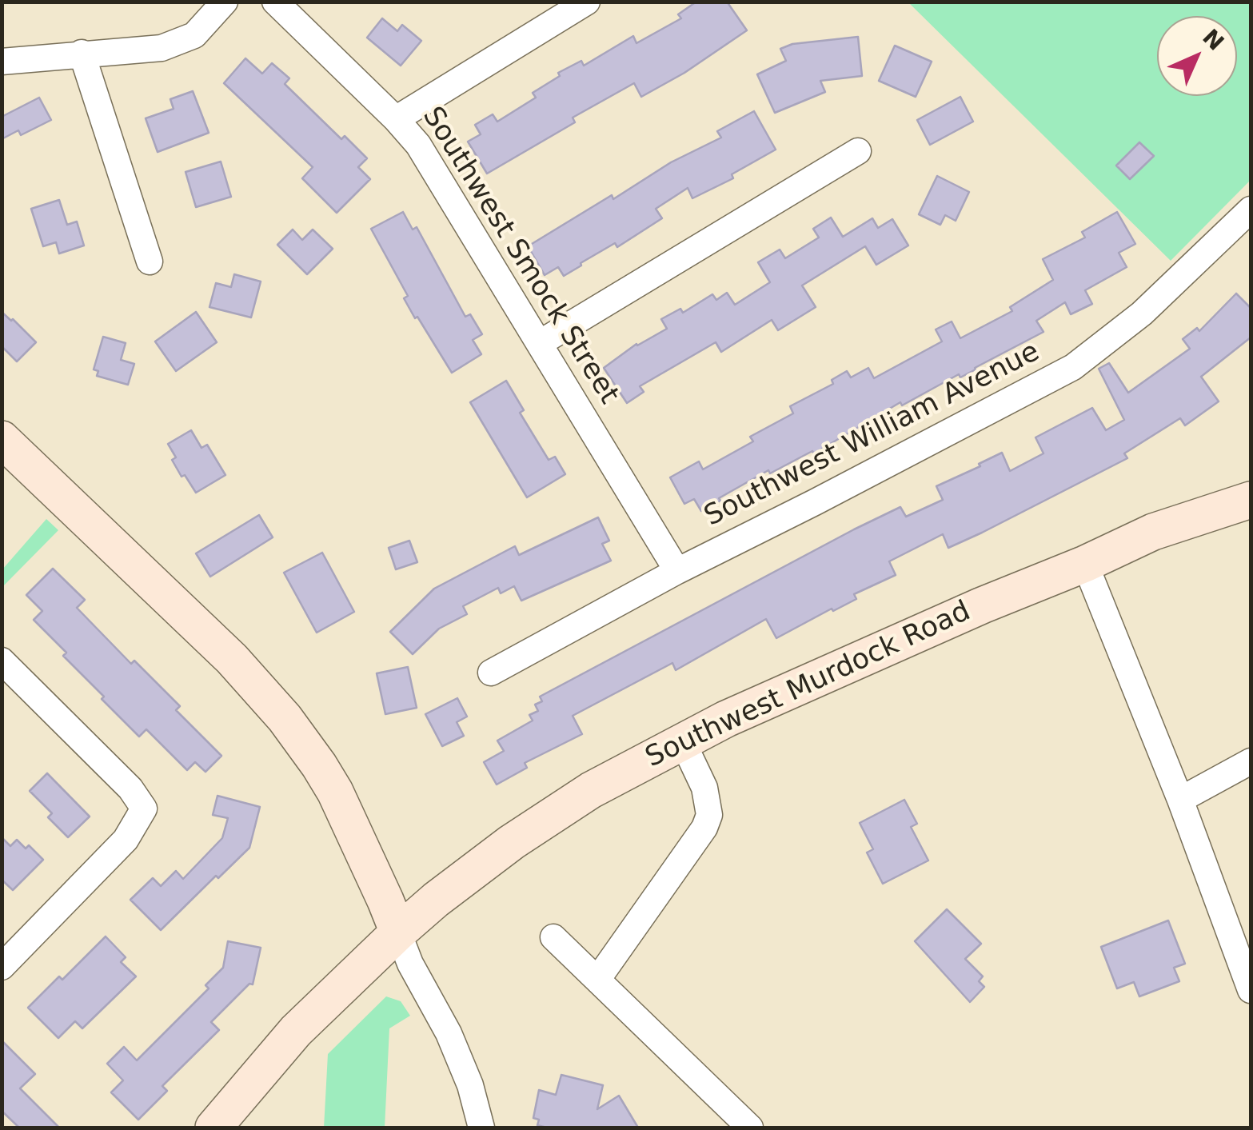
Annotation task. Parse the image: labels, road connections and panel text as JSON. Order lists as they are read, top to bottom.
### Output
{
  "streets": {
    "main road": ["Southwest Murdock Road"],
    "street": ["Southwest Smock Street", "Southwest William Avenue"]
  },
  "crossings": [
    ["Southwest Smock Street", "Southwest William Avenue"]
  ],
  "north": "top right"
}
